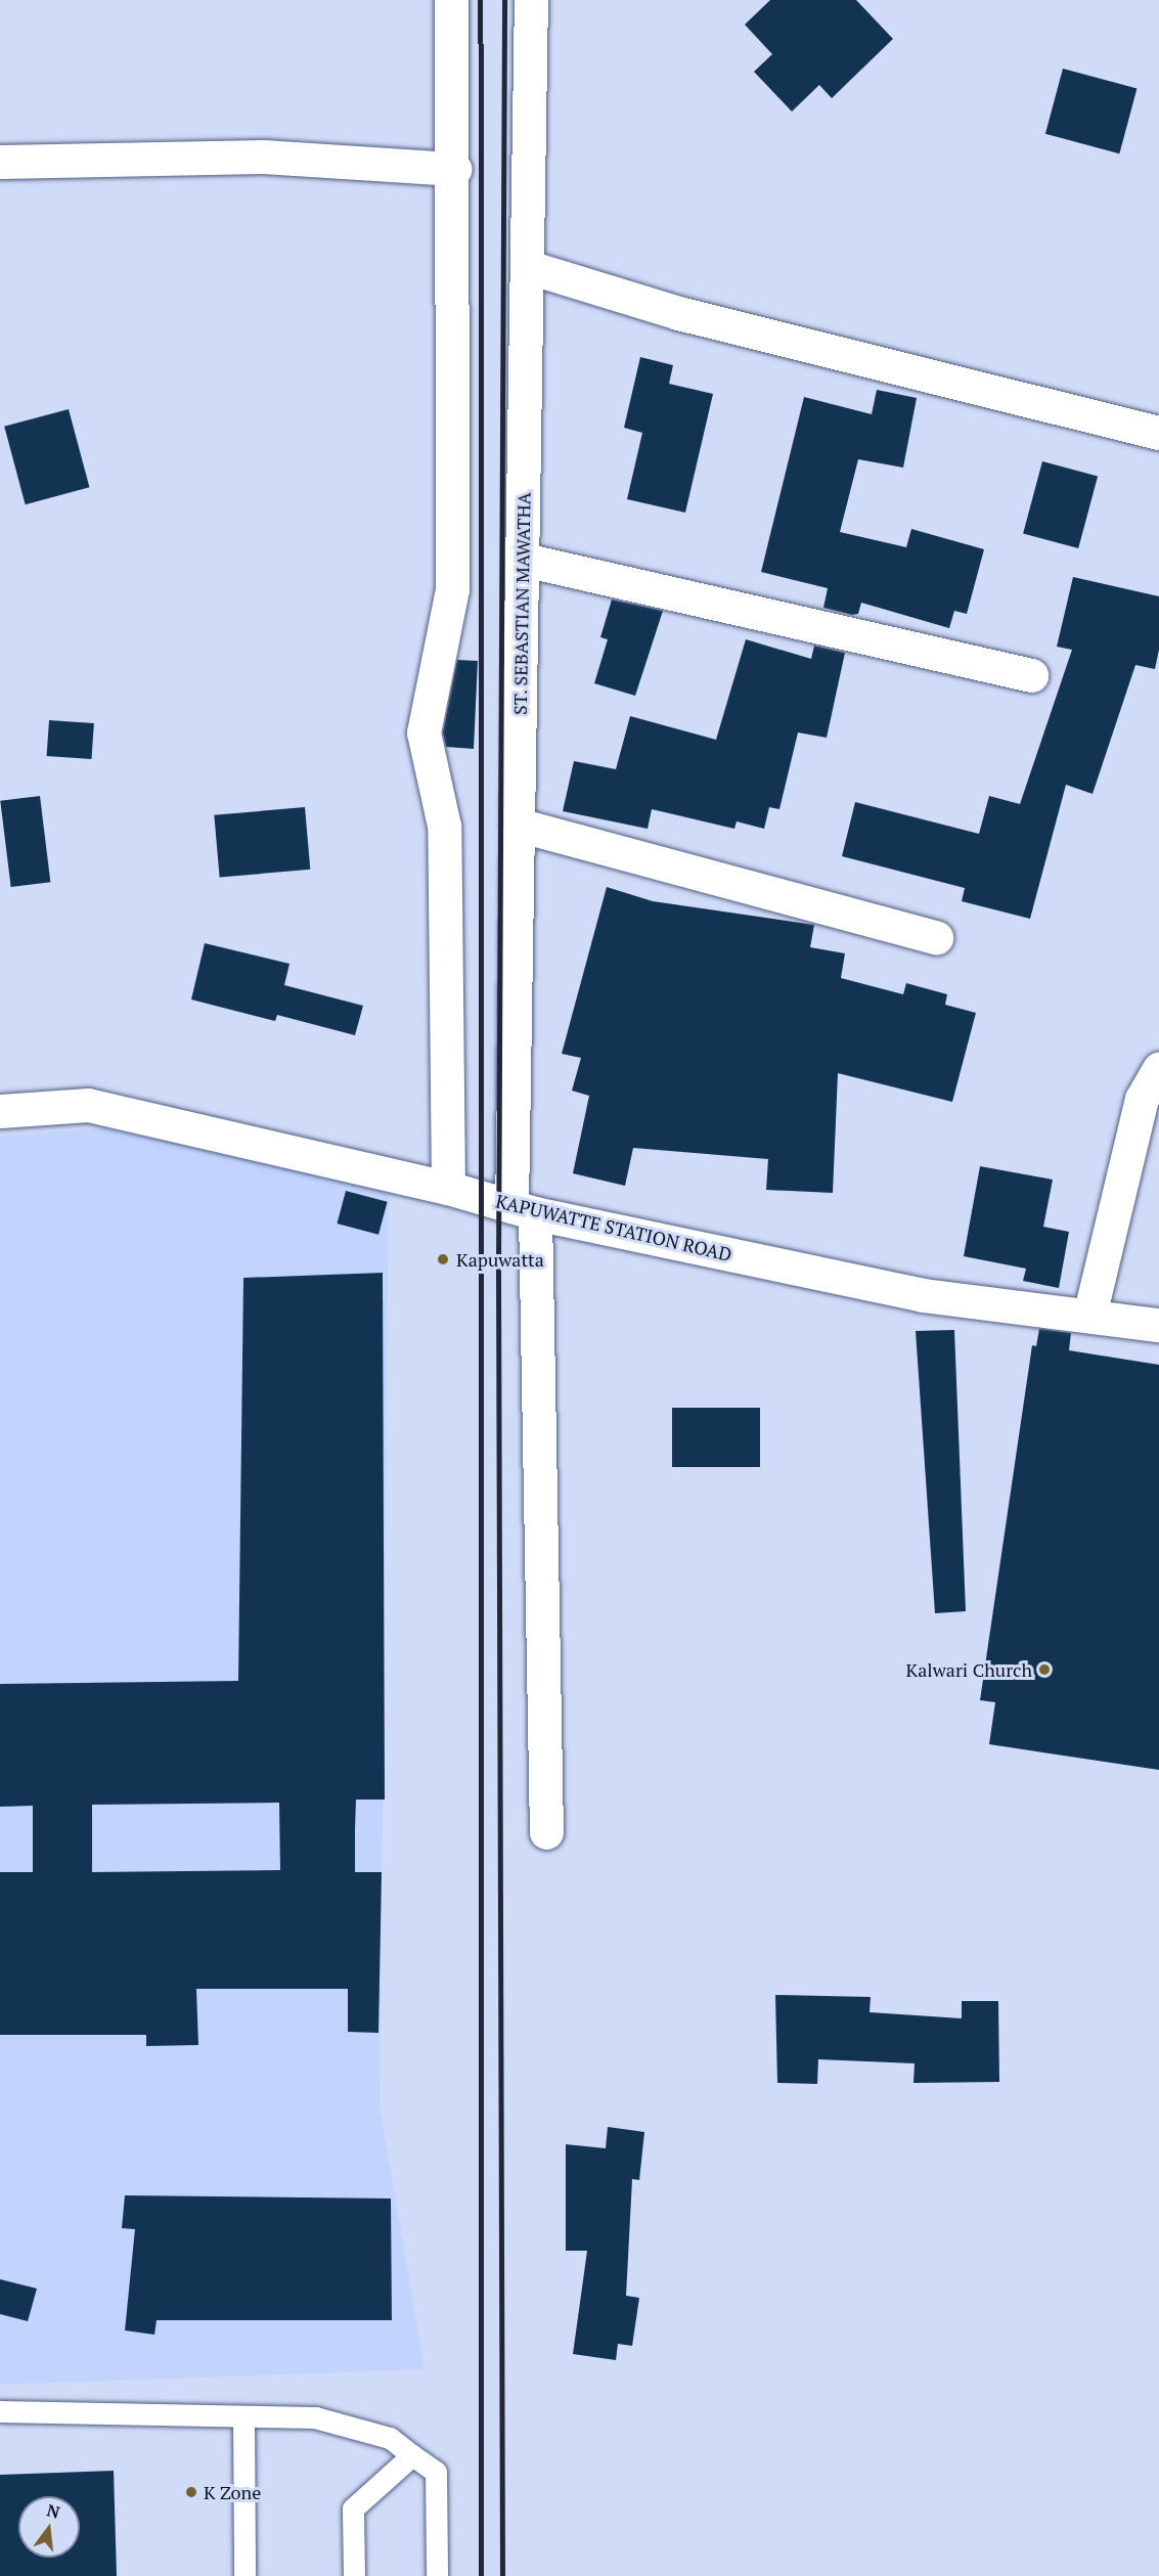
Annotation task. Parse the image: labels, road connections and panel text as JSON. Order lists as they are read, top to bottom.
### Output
{
  "streets": {
    "street": ["ST. SEBASTIAN MAWATHA", "KAPUWATTE STATION ROAD"]
  },
  "crossings": [
    ["ST. SEBASTIAN MAWATHA", "KAPUWATTE STATION ROAD"]
  ],
  "places": ["Kapuwatta", "Kalwari Church", "K Zone"],
  "north": "top"
}
